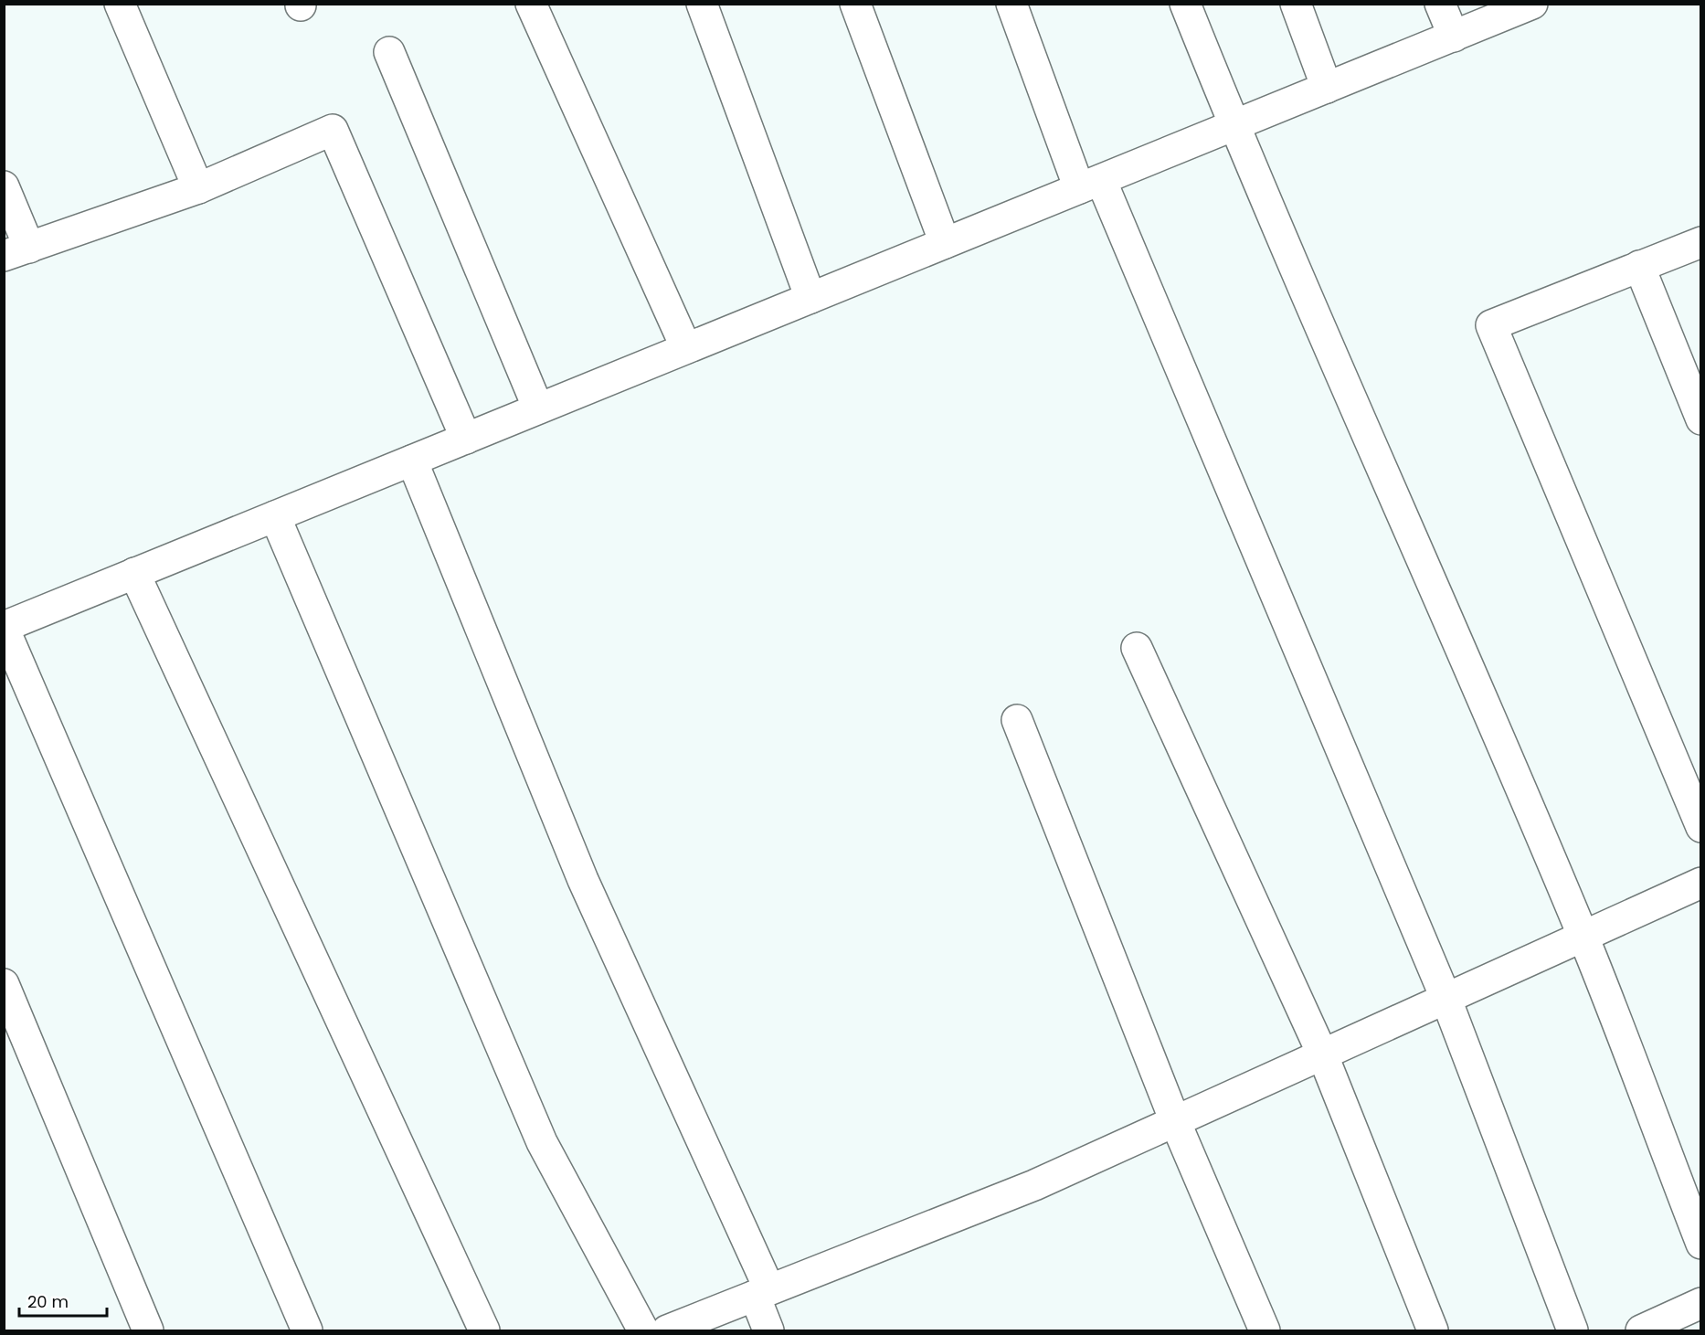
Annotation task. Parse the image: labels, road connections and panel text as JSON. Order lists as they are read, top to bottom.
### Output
{
  "scale_bar": "20 m"
}
